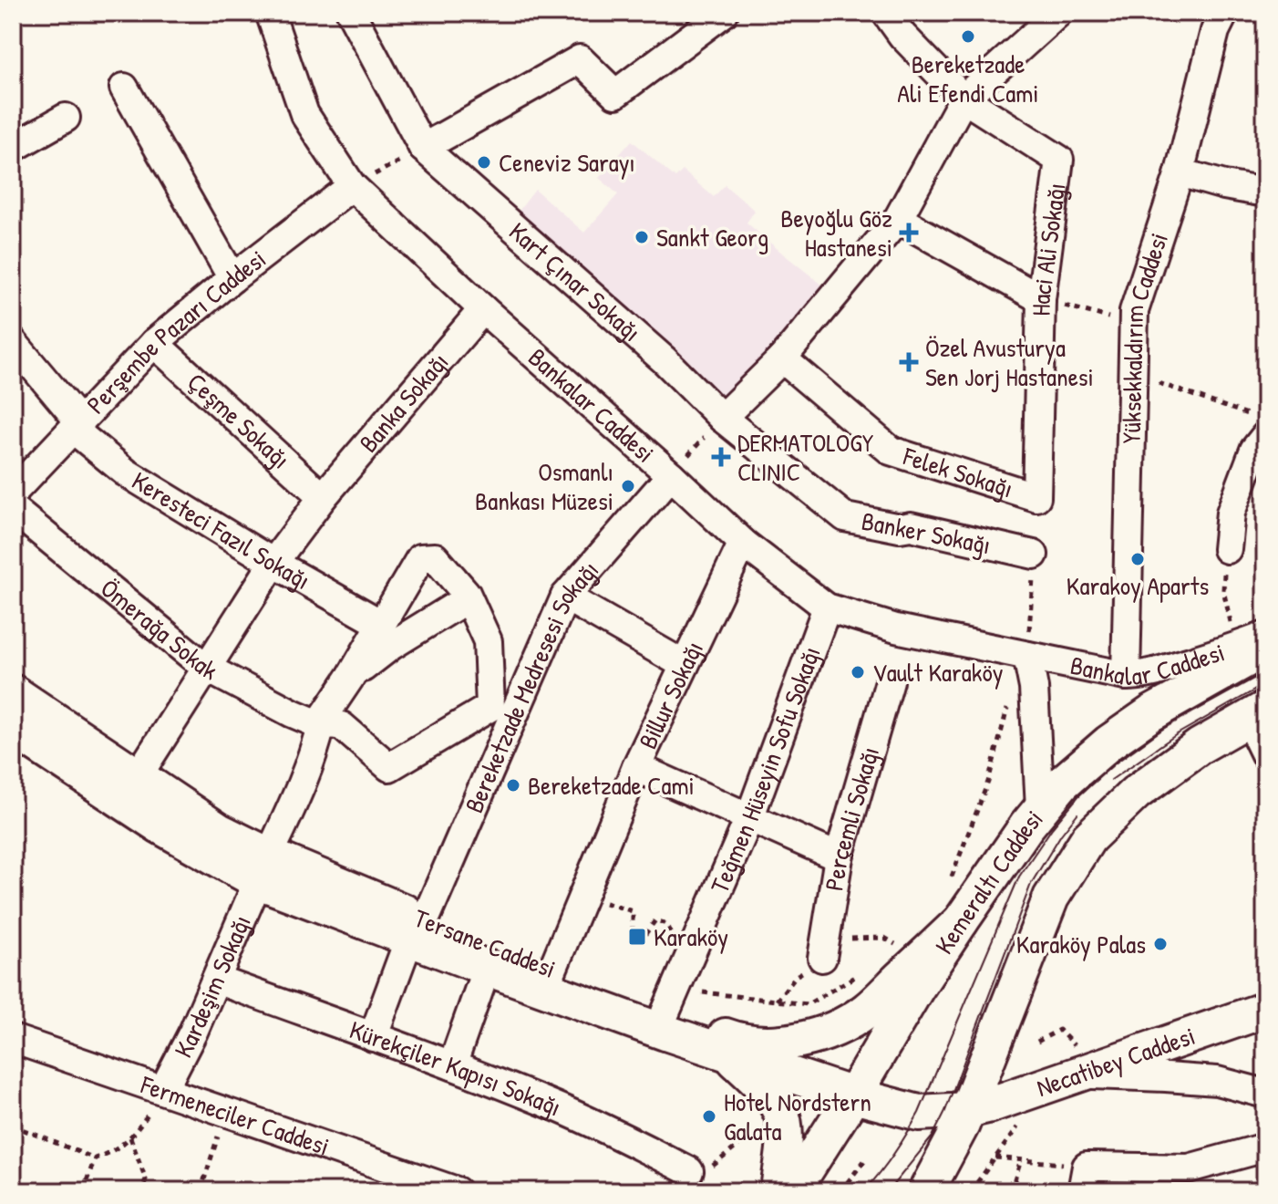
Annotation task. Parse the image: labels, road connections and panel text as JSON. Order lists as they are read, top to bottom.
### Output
{
  "streets": {
    "main road": ["Kemeraltı Caddesi", "Tersane Caddesi", "Necatibey Caddesi"],
    "street": [
      "Haci Ali Sokağı",
      "Kart Çınar Sokağı",
      "Perşembe Pazarı Caddesi",
      "Yüksekkaldırım Caddesi",
      "Banka Sokağı",
      "Bankalar Caddesi",
      "Çeşme Sokağı",
      "Felek Sokağı",
      "Keresteci Fazıl Sokağı",
      "Banker Sokağı",
      "Ömerağa Sokak",
      "Bereketzade Medresesi Sokağı",
      "Billur Sokağı",
      "Teğmen Hüseyin Sofu Sokağı",
      "Perçemli Sokağı",
      "Kardeşim Sokağı",
      "Kürekçiler Kapısı Sokağı",
      "Fermeneciler Caddesi"
    ]
  },
  "crossings": [
    ["Haci Ali Sokağı", "Felek Sokağı"],
    ["Kart Çınar Sokağı", "Banker Sokağı"],
    ["Perşembe Pazarı Caddesi", "Bankalar Caddesi"],
    ["Perşembe Pazarı Caddesi", "Çeşme Sokağı"],
    ["Perşembe Pazarı Caddesi", "Keresteci Fazıl Sokağı"],
    ["Yüksekkaldırım Caddesi", "Bankalar Caddesi"],
    ["Banka Sokağı", "Bankalar Caddesi"],
    ["Banka Sokağı", "Çeşme Sokağı"],
    ["Banka Sokağı", "Keresteci Fazıl Sokağı"],
    ["Banka Sokağı", "Ömerağa Sokak"],
    ["Banka Sokağı", "Tersane Caddesi"],
    ["Bankalar Caddesi", "Bereketzade Medresesi Sokağı"],
    ["Bankalar Caddesi", "Billur Sokağı"],
    ["Bankalar Caddesi", "Teğmen Hüseyin Sofu Sokağı"],
    ["Ömerağa Sokak", "Kardeşim Sokağı"],
    ["Bereketzade Medresesi Sokağı", "Tersane Caddesi"],
    ["Bereketzade Medresesi Sokağı", "Kürekçiler Kapısı Sokağı"],
    ["Billur Sokağı", "Tersane Caddesi"],
    ["Teğmen Hüseyin Sofu Sokağı", "Tersane Caddesi"],
    ["Kemeraltı Caddesi", "Tersane Caddesi"],
    ["Kemeraltı Caddesi", "Necatibey Caddesi"],
    ["Tersane Caddesi", "Kardeşim Sokağı"],
    ["Tersane Caddesi", "Necatibey Caddesi"],
    ["Kardeşim Sokağı", "Kürekçiler Kapısı Sokağı"],
    ["Kardeşim Sokağı", "Fermeneciler Caddesi"]
  ],
  "places": {
    "other": [
      "Bereketzade Ali Efendi Cami",
      "Ceneviz Sarayı",
      "Sankt Georg",
      "Osmanlı Bankası Müzesi",
      "Karakoy Aparts",
      "Vault Karaköy",
      "Bereketzade Cami",
      "Karaköy Palas",
      "Hotel Nordstern Galata"
    ],
    "health": ["Beyoğlu Göz Hastanesi", "Özel Avusturya Sen Jorj Hastanesi", "DERMATOLOGY CLINIC"],
    "transit": ["Karaköy"]
  }
}
